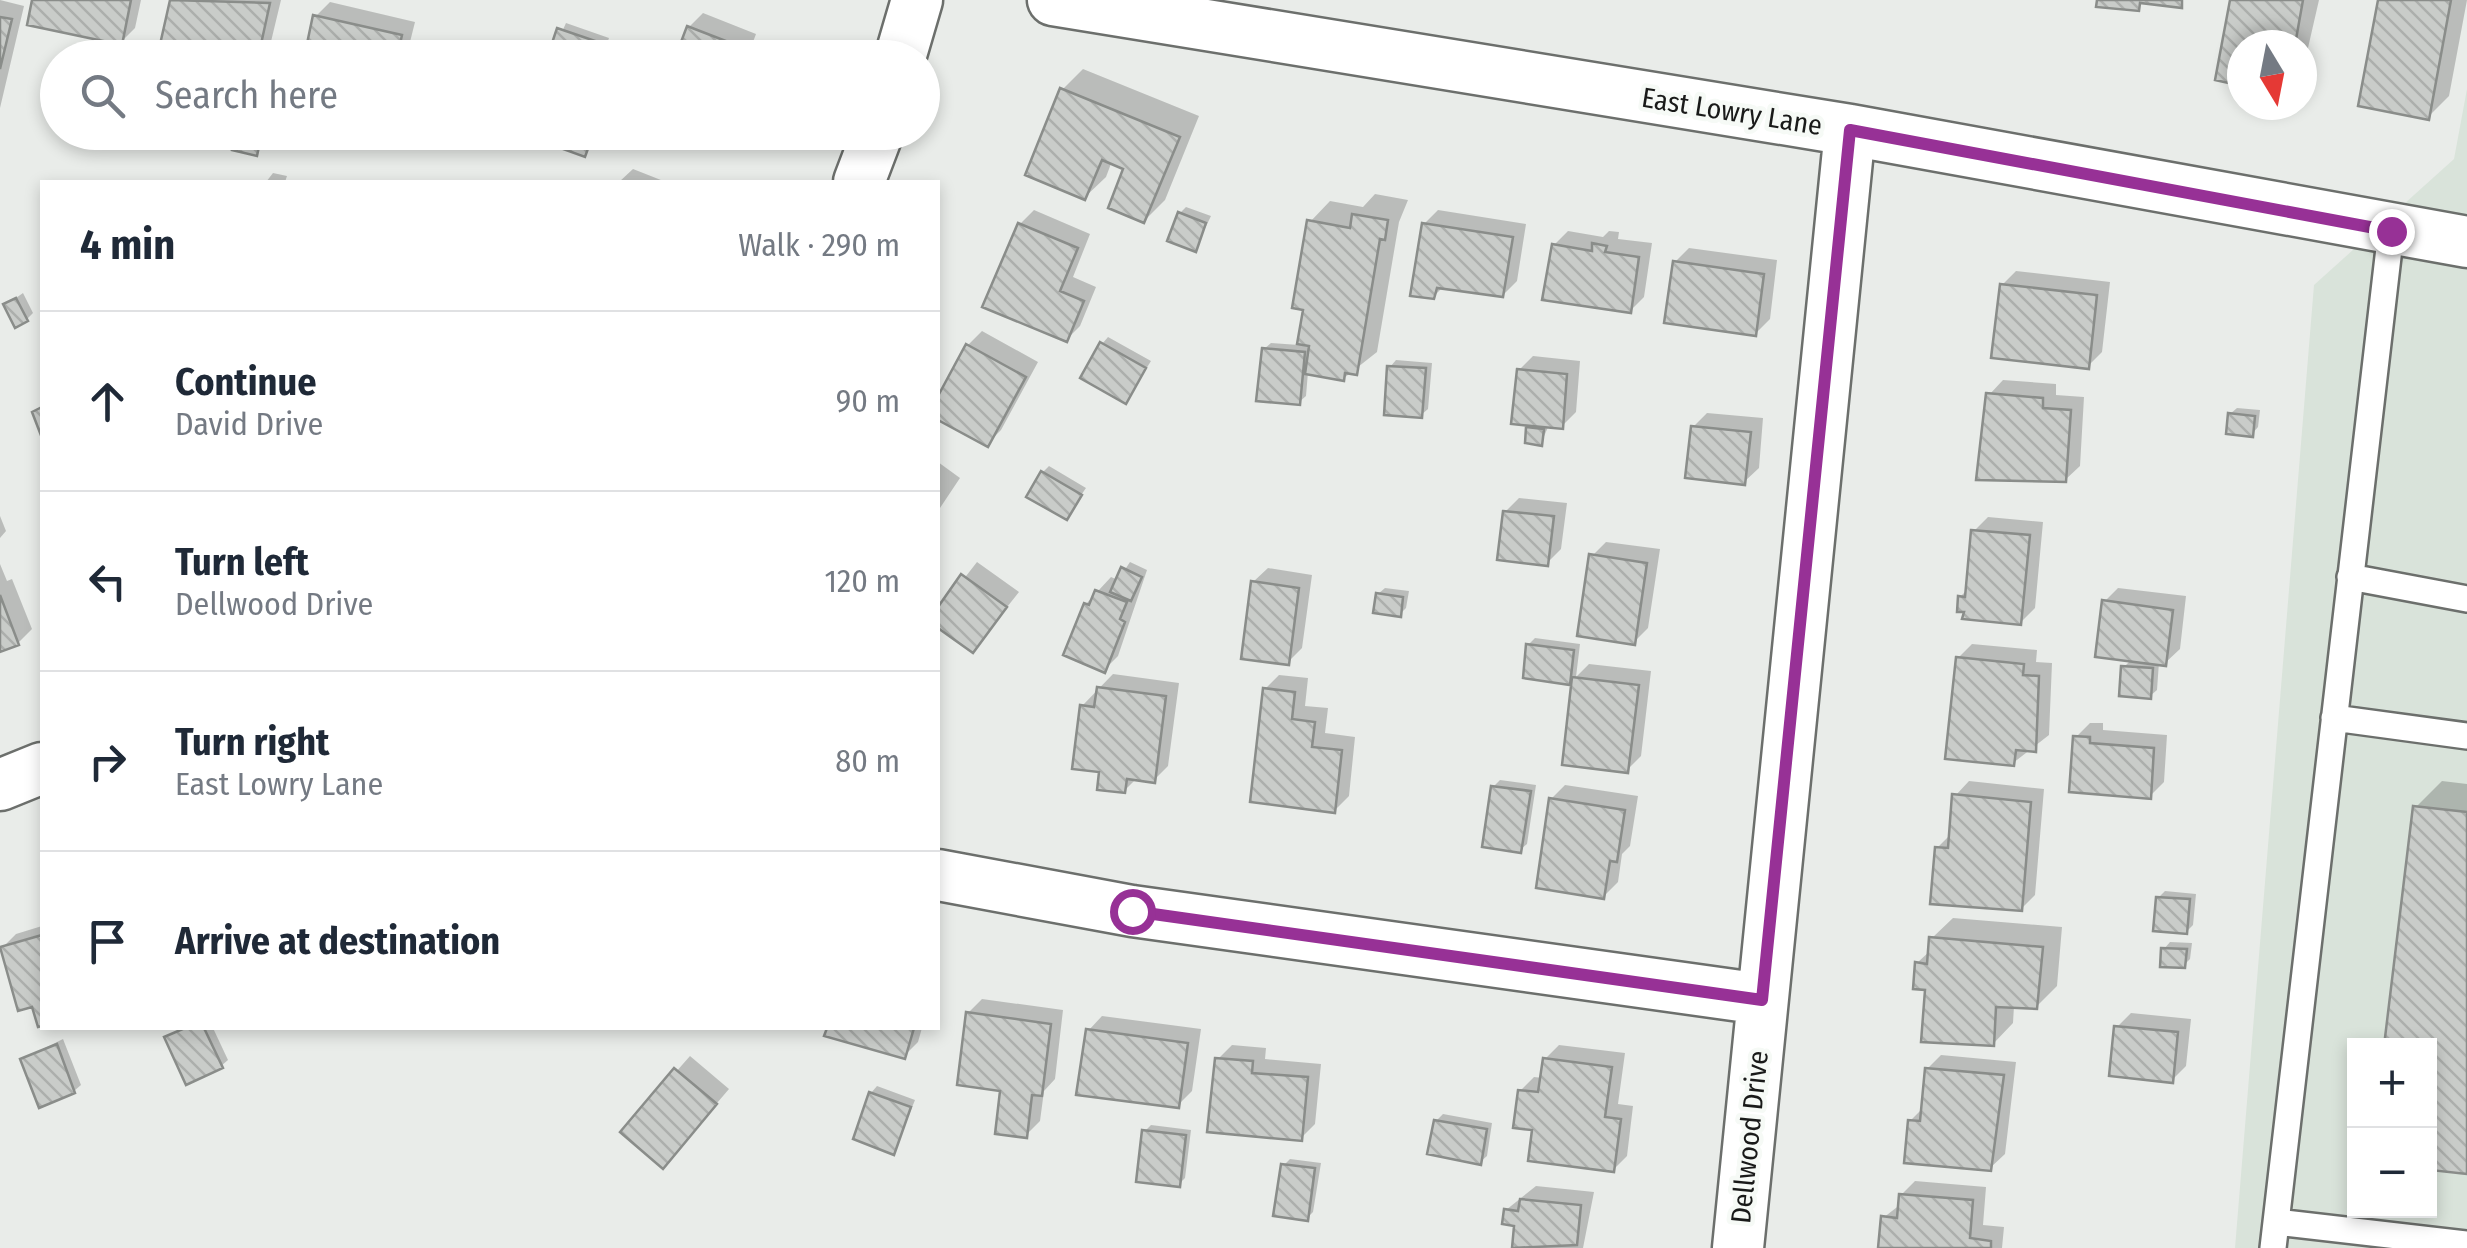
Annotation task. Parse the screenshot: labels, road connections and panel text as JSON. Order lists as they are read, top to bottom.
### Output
{
  "streets": {
    "street": ["East Lowry Lane", "Dellwood Drive"]
  },
  "crossings": [
    ["East Lowry Lane", "Dellwood Drive"]
  ],
  "north": "bottom",
  "page": {
    "search": "Search here",
    "heading": ["4 min", "Walk · 290 m"],
    "list": [
      ["Continue", "David Drive", "90 m"],
      ["Turn left", "Dellwood Drive", "120 m"],
      ["Turn right", "East Lowry Lane", "80 m"],
      "Arrive at destination"
    ],
    "map_buttons": ["+", "−"]
  }
}
